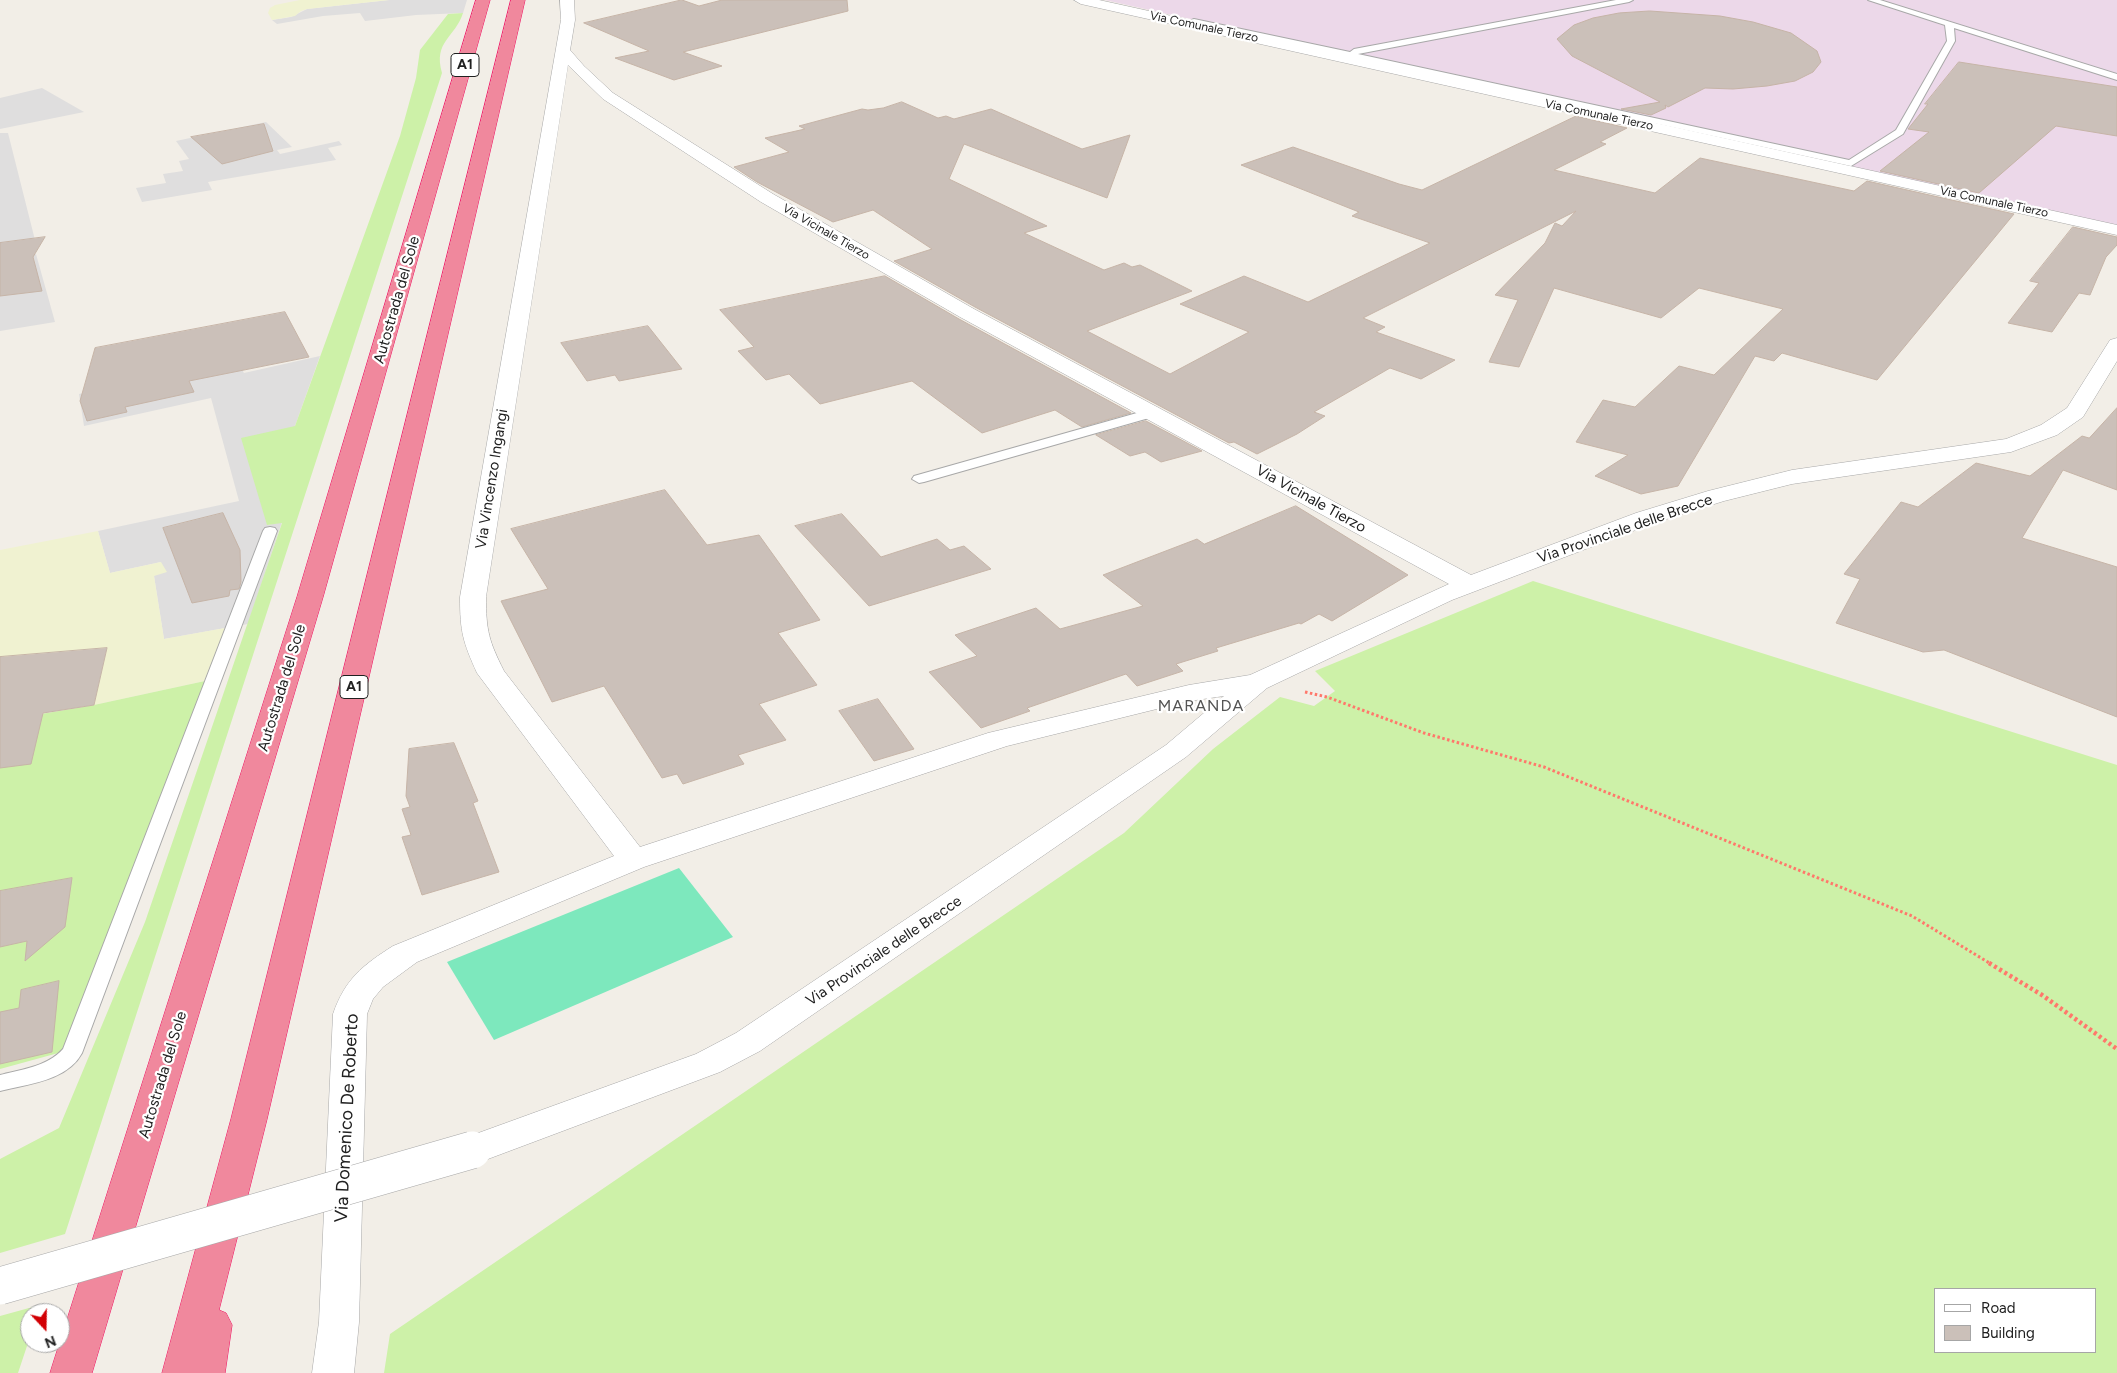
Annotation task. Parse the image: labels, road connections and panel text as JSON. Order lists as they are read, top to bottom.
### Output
{
  "streets": {
    "highway": ["A1", "Autostrada del Sole"],
    "street": [
      "Via Comunale Tierzo",
      "Via Vicinale Tierzo",
      "Via Vincenzo Ingangi",
      "Via Provinciale delle Brecce",
      "Via Domenico De Roberto"
    ]
  },
  "crossings": [
    ["Via Vicinale Tierzo", "Via Vincenzo Ingangi"],
    ["Via Vicinale Tierzo", "Via Provinciale delle Brecce"],
    ["Via Vincenzo Ingangi", "Via Provinciale delle Brecce"],
    ["Via Vincenzo Ingangi", "Via Domenico De Roberto"],
    ["Via Provinciale delle Brecce", "Via Domenico De Roberto"]
  ],
  "districts": ["MARANDA"],
  "legend": ["Road", "Building"],
  "north": "bottom"
}
